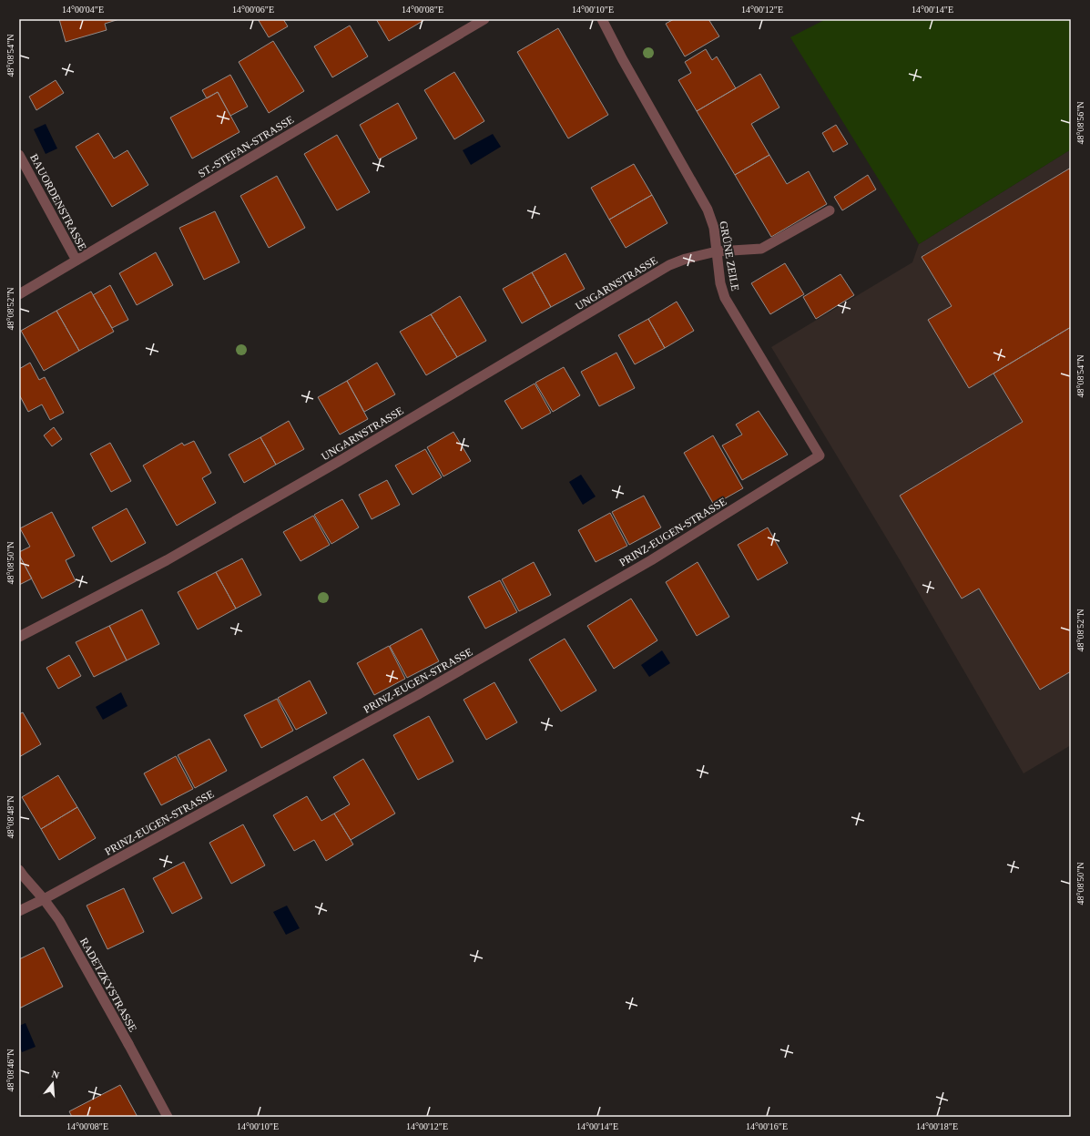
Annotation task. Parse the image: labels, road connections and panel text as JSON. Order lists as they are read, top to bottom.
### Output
{
  "streets": {
    "street": [
      "ST.-STEFAN-STRASSE",
      "BAUORDENSTRASSE",
      "GRÜNE ZEILE",
      "UNGARNSTRASSE",
      "PRINZ-EUGEN-STRASSE",
      "RADETZKYSTRASSE"
    ]
  },
  "crossings": [
    ["ST.-STEFAN-STRASSE", "BAUORDENSTRASSE"],
    ["GRÜNE ZEILE", "UNGARNSTRASSE"],
    ["GRÜNE ZEILE", "PRINZ-EUGEN-STRASSE"],
    ["PRINZ-EUGEN-STRASSE", "RADETZKYSTRASSE"]
  ],
  "north": "top",
  "coordinates": [
    "14°00'04\"E",
    "14°00'06\"E",
    "14°00'08\"E",
    "14°00'10\"E",
    "14°00'12\"E",
    "14°00'14\"E",
    "48°08'54\"N",
    "48°08'56\"N",
    "48°08'52\"N",
    "48°08'50\"N",
    "48°08'48\"N",
    "48°08'46\"N",
    "14°00'16\"E",
    "14°00'18\"E"
  ]
}
